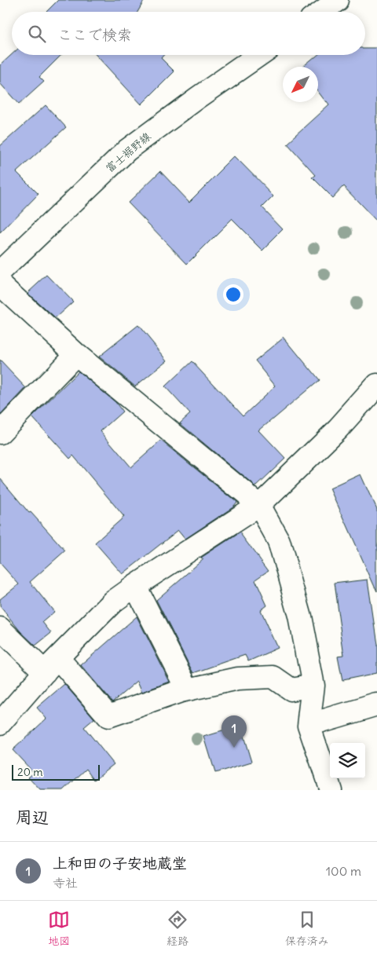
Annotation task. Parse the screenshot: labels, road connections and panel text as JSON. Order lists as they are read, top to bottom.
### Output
{
  "streets": {
    "street": ["富士裾野線"]
  },
  "scale_bar": "20 m",
  "north": "bottom left",
  "page": {
    "search": "ここで検索",
    "pins": "1",
    "scale": "20 m",
    "heading": "周辺",
    "list": [
      {
        "mark": "1",
        "name": "上和田の子安地蔵堂",
        "note": "寺社",
        "value": "100 m"
      }
    ],
    "nav": ["地図", "経路", "保存済み"]
  }
}
